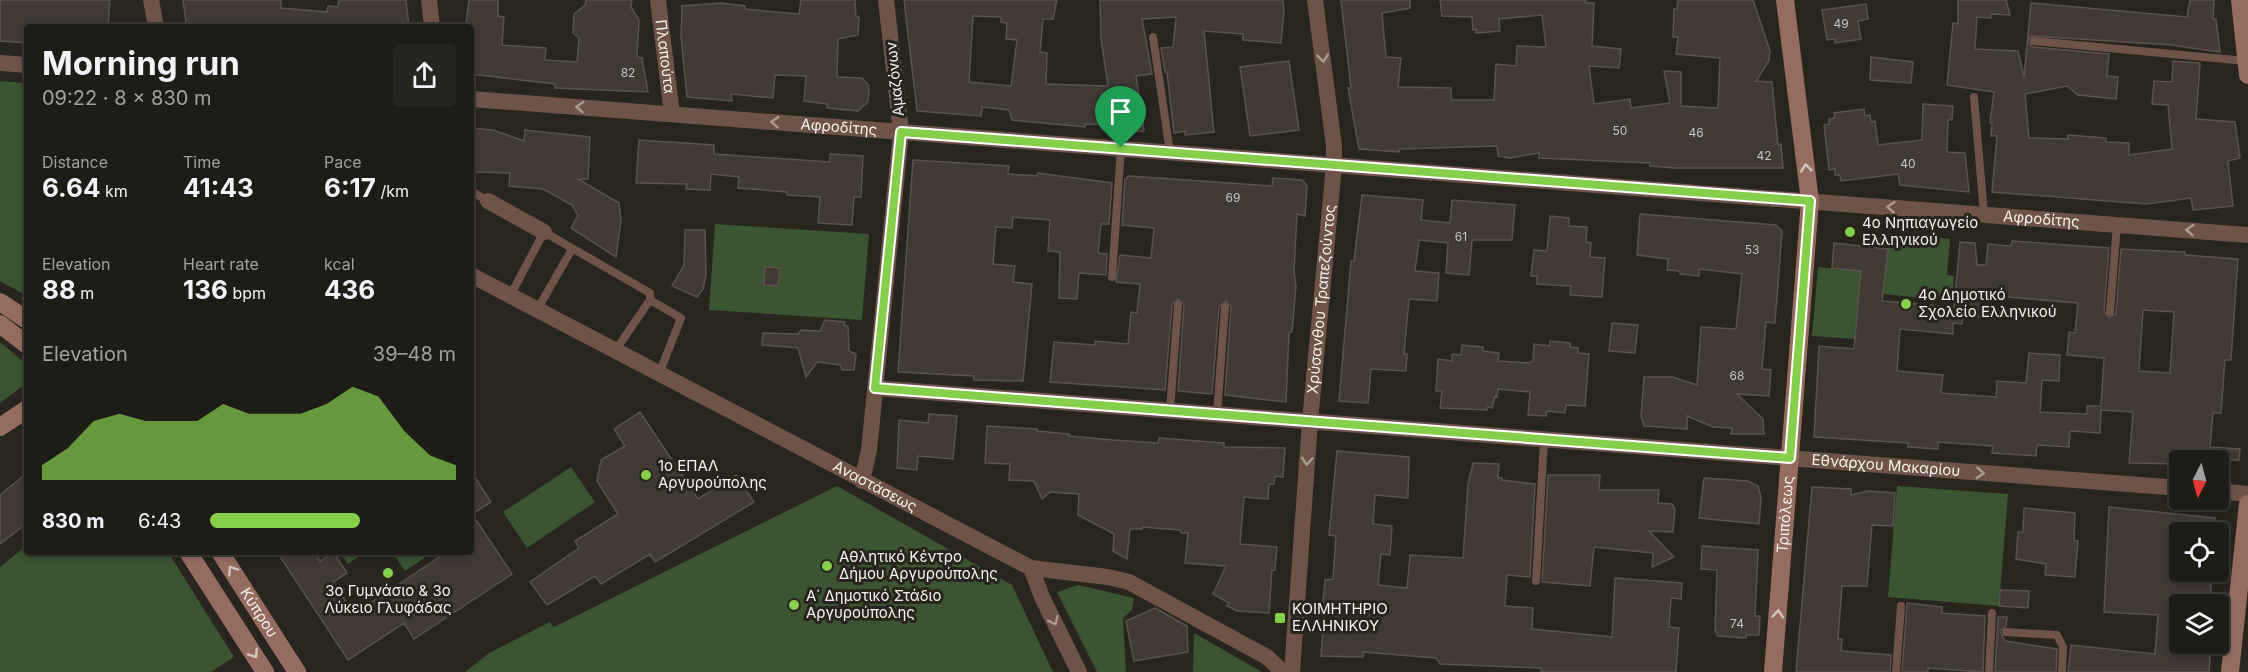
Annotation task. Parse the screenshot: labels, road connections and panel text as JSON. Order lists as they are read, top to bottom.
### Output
{
  "streets": {
    "street": [
      "Πλαπούτα",
      "Αμαζόνων",
      "Αφροδίτης",
      "Χρύσανθου Τραπεζούντος",
      "Εθνάρχου Μακαρίου",
      "Αναστάσεως",
      "Τριπόλεως",
      "Κύπρου"
    ]
  },
  "crossings": [
    ["Πλαπούτα", "Αφροδίτης"],
    ["Αμαζόνων", "Αφροδίτης"],
    ["Αμαζόνων", "Εθνάρχου Μακαρίου"],
    ["Αμαζόνων", "Αναστάσεως"],
    ["Αφροδίτης", "Χρύσανθου Τραπεζούντος"],
    ["Αφροδίτης", "Τριπόλεως"],
    ["Χρύσανθου Τραπεζούντος", "Εθνάρχου Μακαρίου"],
    ["Εθνάρχου Μακαρίου", "Τριπόλεως"]
  ],
  "one_way": ["Αφροδίτης", "Χρύσανθου Τραπεζούντος", "Τριπόλεως"],
  "places": {
    "other": [
      "4ο Νηπιαγωγείο Ελληνικού",
      "4ο Δημοτικό Σχολείο Ελληνικού",
      "1o ΕΠΑΛ Αργυρούπολης",
      "Αθλητικό Κέντρο Δήμου Αργυρούπολης",
      "3ο Γυμνάσιο & 3ο Λύκειο Γλυφάδας",
      "Α΄ Δημοτικό Στάδιο Αργυρούπολης"
    ],
    "transit": ["ΚΟΙΜΗΤΗΡΙΟ ΕΛΛΗΝΙΚΟΥ"]
  },
  "house_numbers": [
    "49",
    "82",
    "50",
    "46",
    "42",
    "40",
    "69",
    "61",
    "53",
    "68",
    "74"
  ],
  "north": "bottom",
  "page": {
    "heading": ["Morning run", "09:22 · 8 × 830 m"],
    "stats": [
      ["Distance", "6.64 km"],
      ["Time", "41:43"],
      ["Pace", "6:17 /km"],
      ["Elevation", "88 m"],
      ["Heart rate", "136 bpm"],
      ["kcal", "436"]
    ],
    "chart": ["Elevation", "39–48 m"],
    "list": [
      {
        "name": "830 m",
        "note": "6:43"
      }
    ]
  }
}
